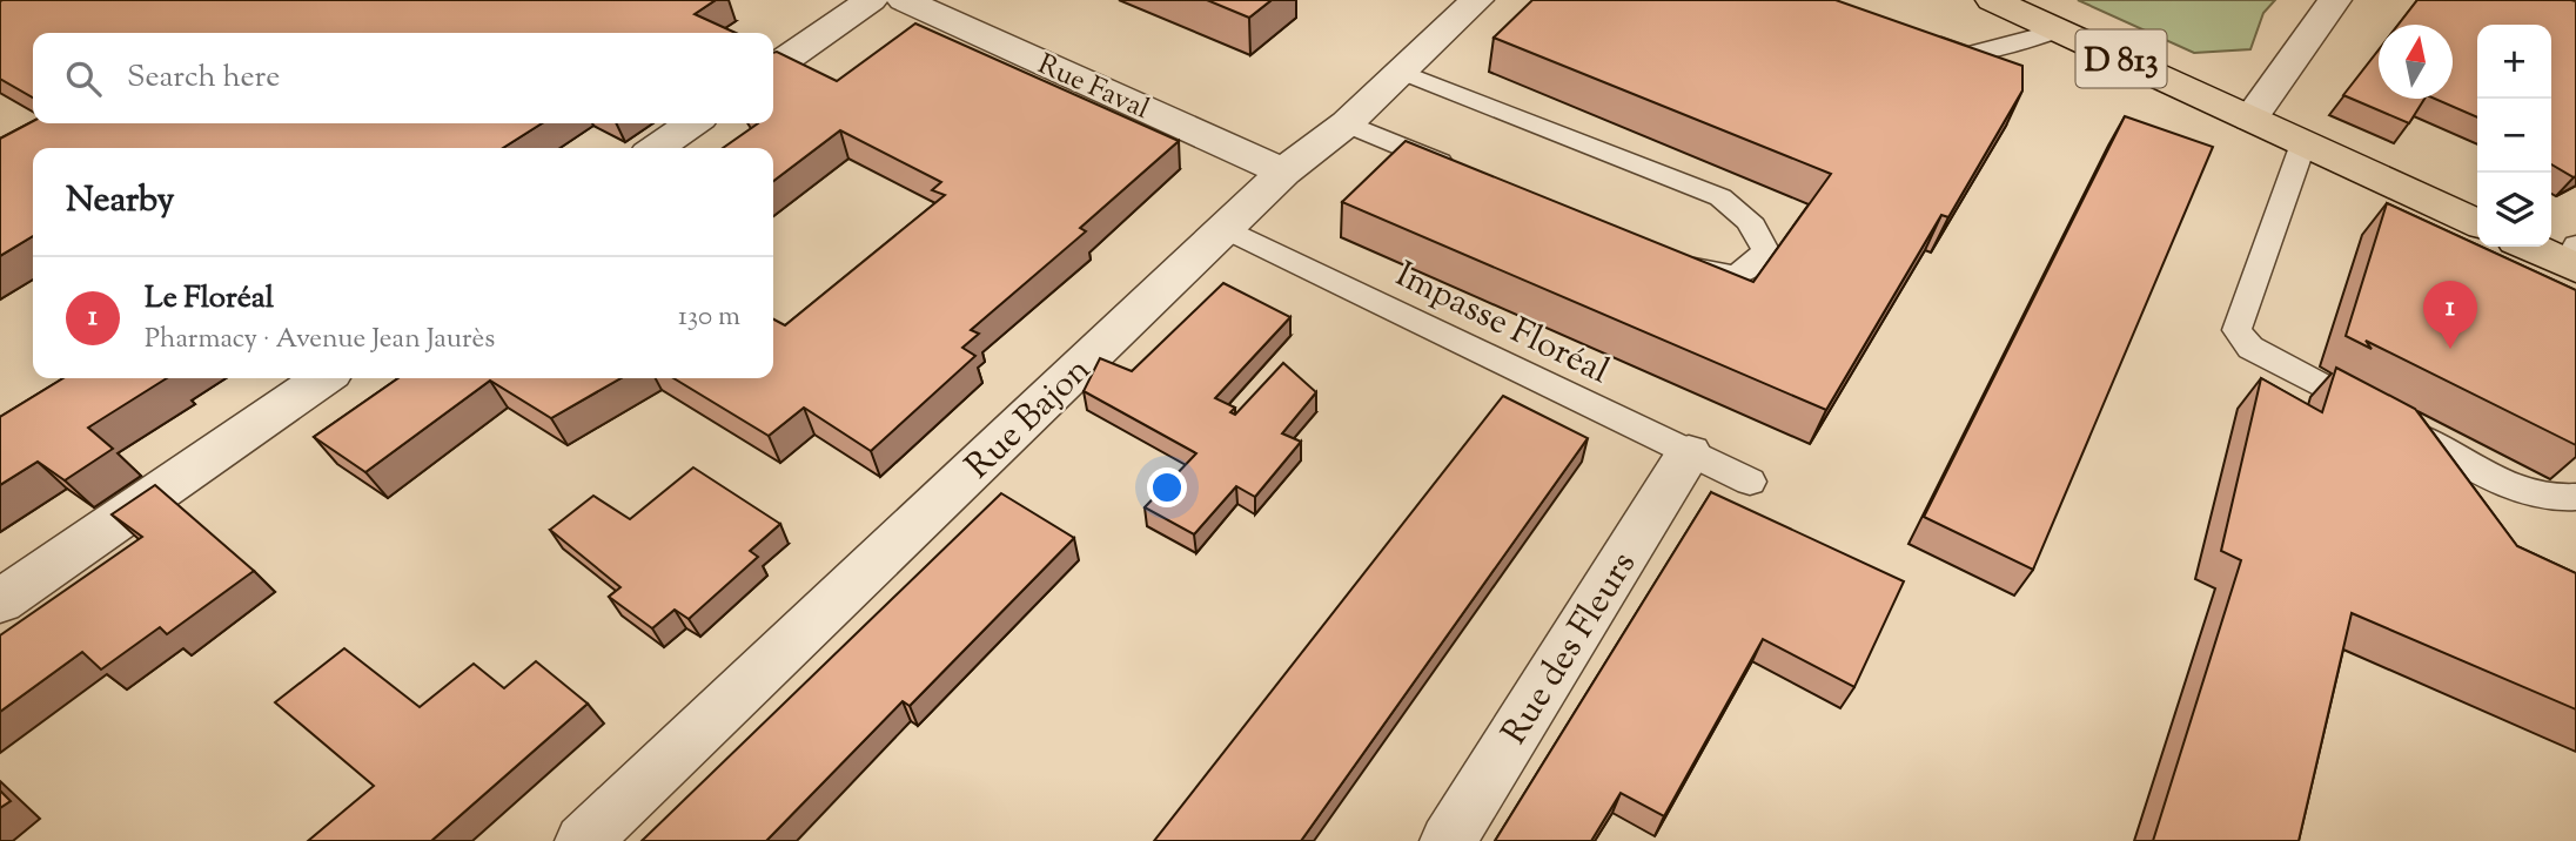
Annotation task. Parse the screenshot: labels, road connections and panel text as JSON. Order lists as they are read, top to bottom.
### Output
{
  "streets": {
    "main road": ["D 813"],
    "street": ["Rue Faval", "Rue Bajon", "Rue des Fleurs"],
    "lane": ["Impasse Floréal"]
  },
  "crossings": [
    ["Rue Faval", "Rue Bajon"],
    ["Impasse Floréal", "Rue Bajon"],
    ["Impasse Floréal", "Rue des Fleurs"]
  ],
  "north": "top",
  "page": {
    "map_buttons": ["+", "−"],
    "search": "Search here",
    "heading": "Nearby",
    "list": [
      {
        "mark": "1",
        "name": "Le Floréal",
        "note": "Pharmacy · Avenue Jean Jaurès",
        "value": "130 m"
      }
    ],
    "pins": "1"
  }
}
